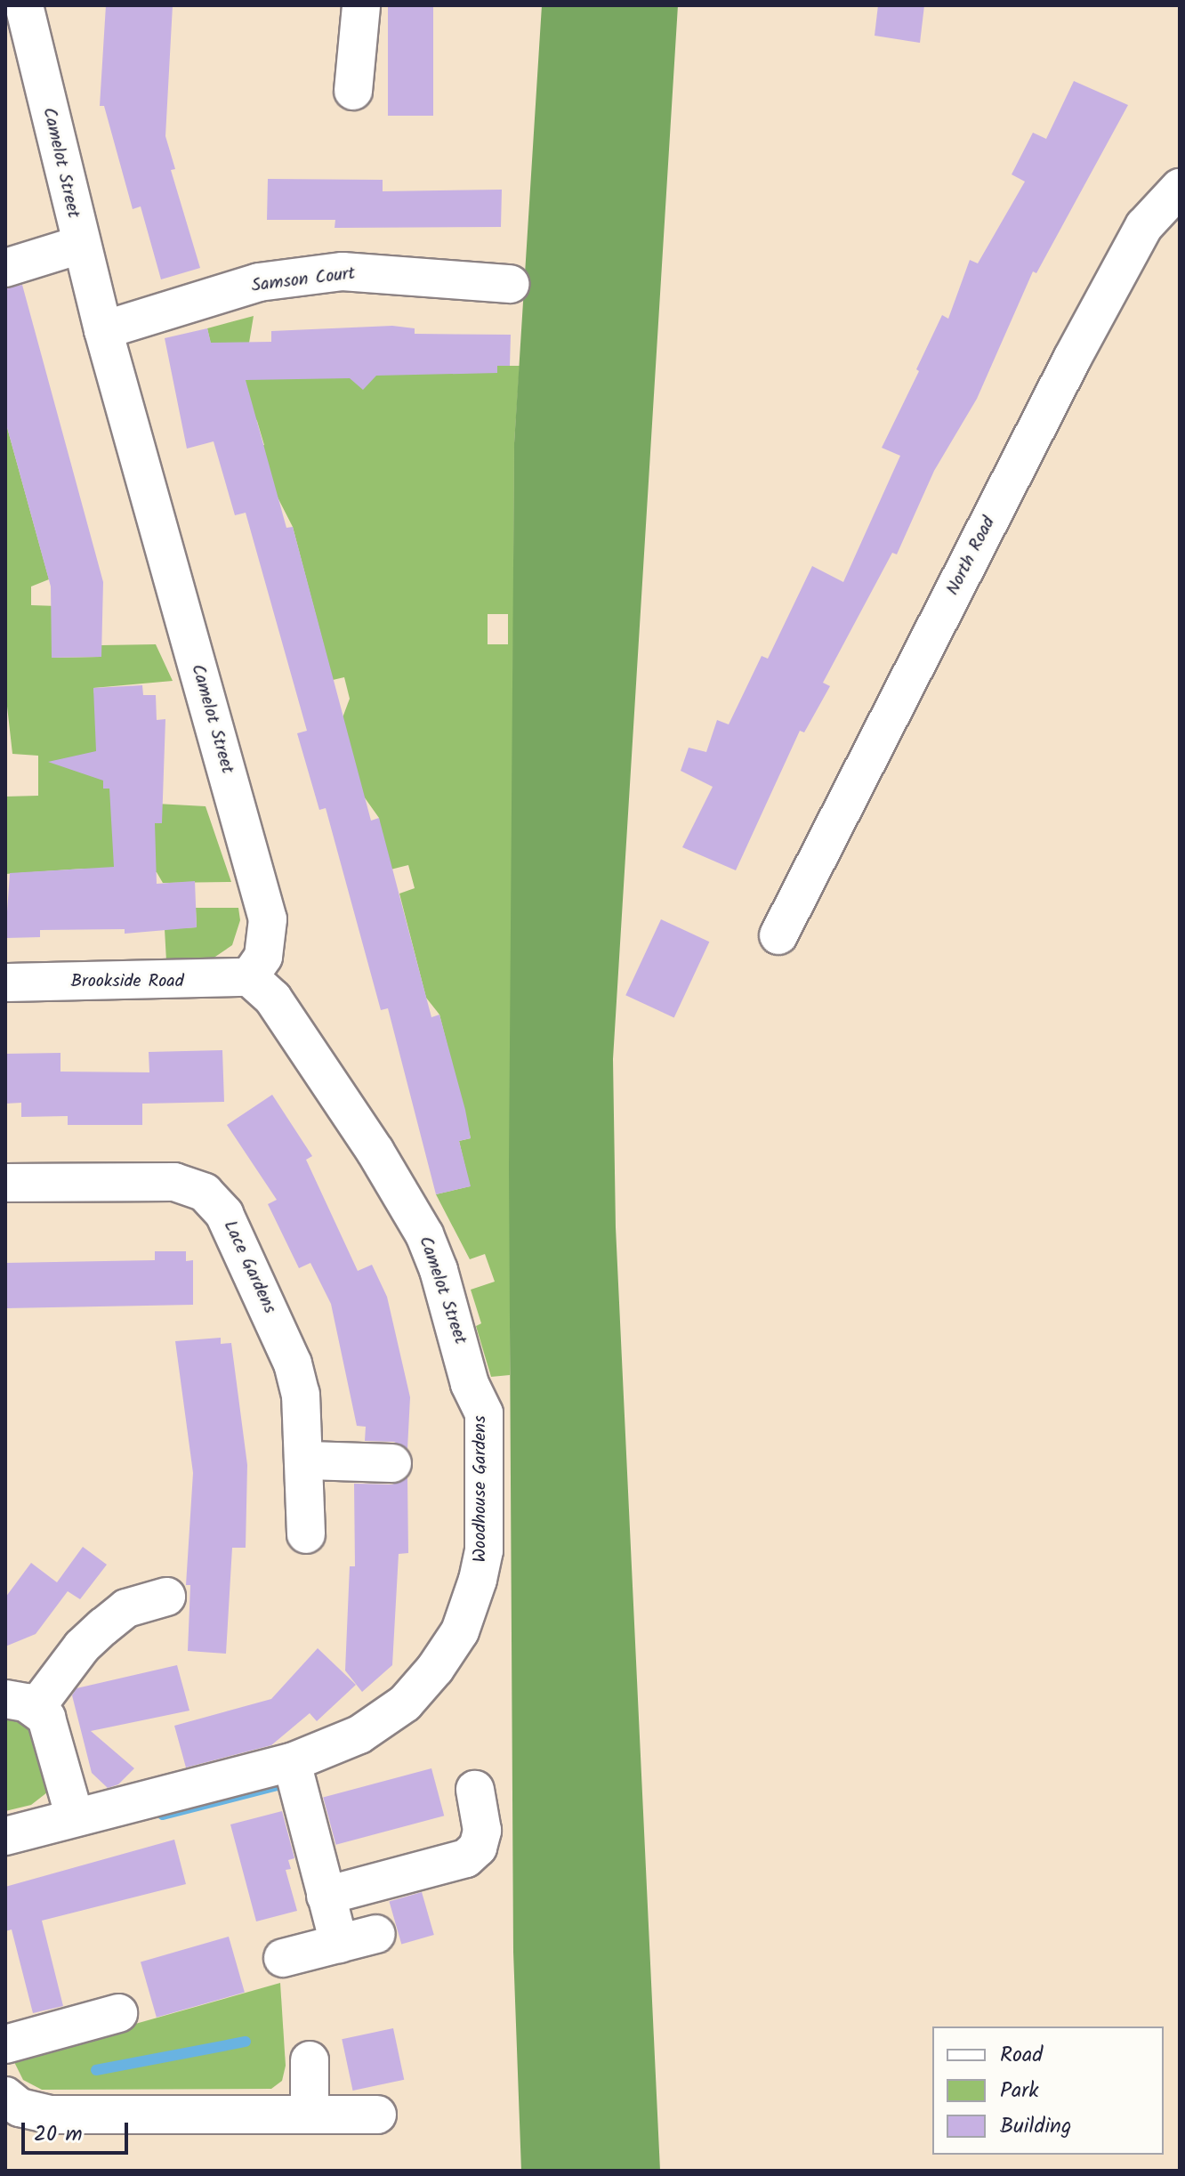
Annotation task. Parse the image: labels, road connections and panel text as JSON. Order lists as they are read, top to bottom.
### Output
{
  "streets": {
    "street": [
      "Camelot Street",
      "Samson Court",
      "North Road",
      "Brookside Road",
      "Lace Gardens",
      "Woodhouse Gardens"
    ]
  },
  "crossings": [
    ["Camelot Street", "Samson Court"],
    ["Camelot Street", "Brookside Road"],
    ["Camelot Street", "Woodhouse Gardens"]
  ],
  "legend": ["Road", "Park", "Building"],
  "scale_bar": "20 m"
}
